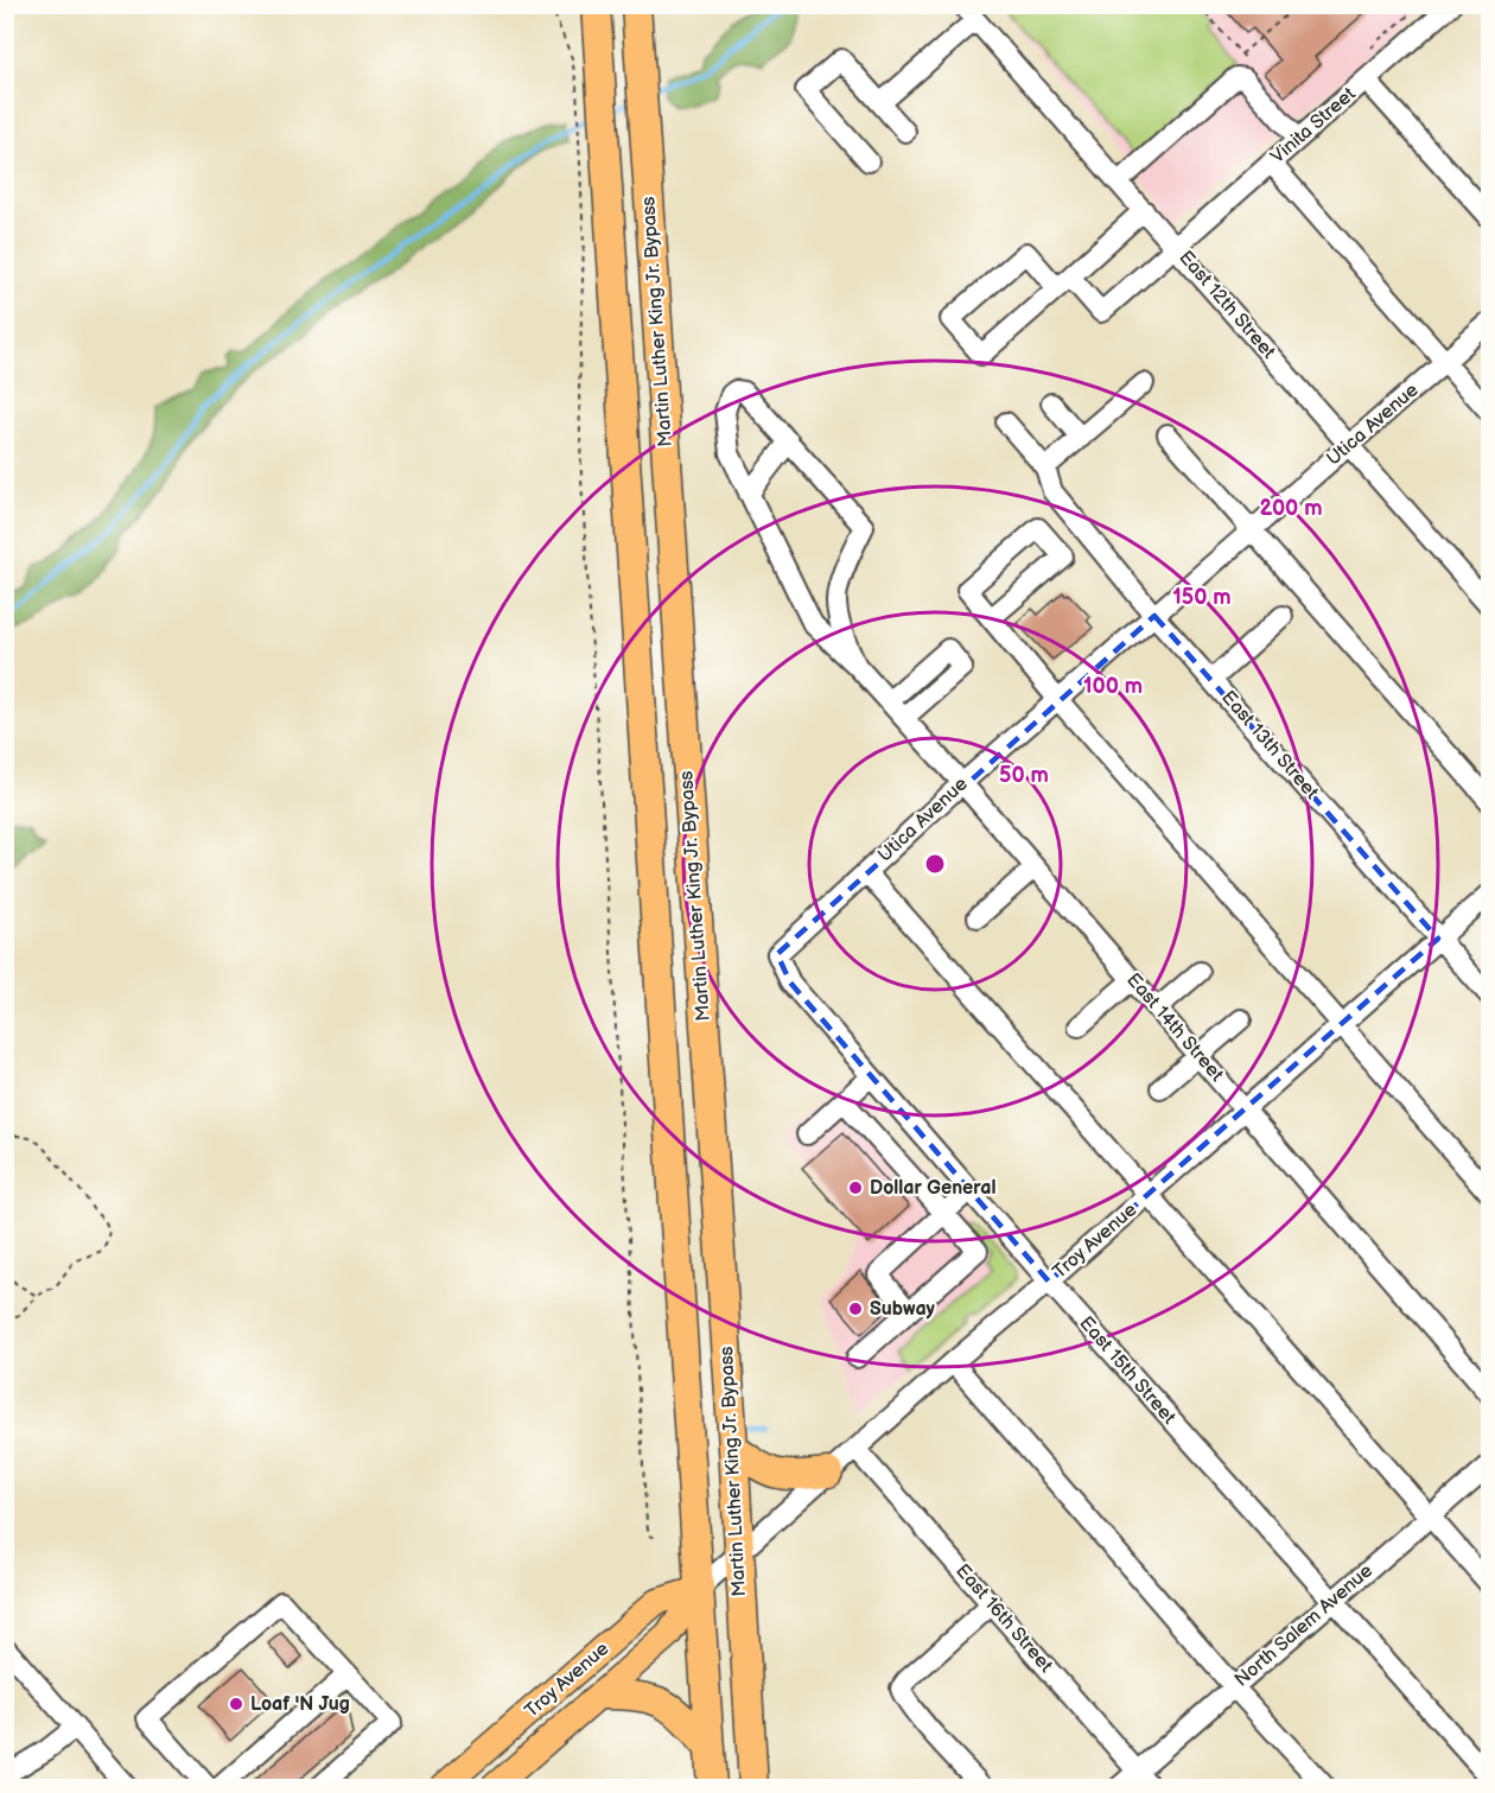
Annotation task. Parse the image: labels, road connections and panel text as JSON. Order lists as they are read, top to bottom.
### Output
{
  "streets": {
    "highway": ["Martin Luther King Jr. Bypass"],
    "main road": ["Troy Avenue"],
    "street": [
      "Vinita Street",
      "East 12th Street",
      "Utica Avenue",
      "East 13th Street",
      "East 14th Street",
      "East 15th Street",
      "East 16th Street",
      "North Salem Avenue"
    ]
  },
  "crossings": [
    ["Vinita Street", "East 12th Street"],
    ["East 12th Street", "Utica Avenue"],
    ["Martin Luther King Jr. Bypass", "Troy Avenue"],
    ["Utica Avenue", "East 13th Street"],
    ["Utica Avenue", "East 14th Street"],
    ["Utica Avenue", "East 15th Street"],
    ["East 13th Street", "Troy Avenue"],
    ["East 14th Street", "Troy Avenue"],
    ["Troy Avenue", "East 15th Street"],
    ["Troy Avenue", "East 16th Street"],
    ["East 15th Street", "North Salem Avenue"],
    ["East 16th Street", "North Salem Avenue"]
  ],
  "places": ["Dollar General", "Subway", "Loaf 'N Jug"],
  "rings": [
    "200 m",
    "150 m",
    "100 m",
    "50 m"
  ]
}
